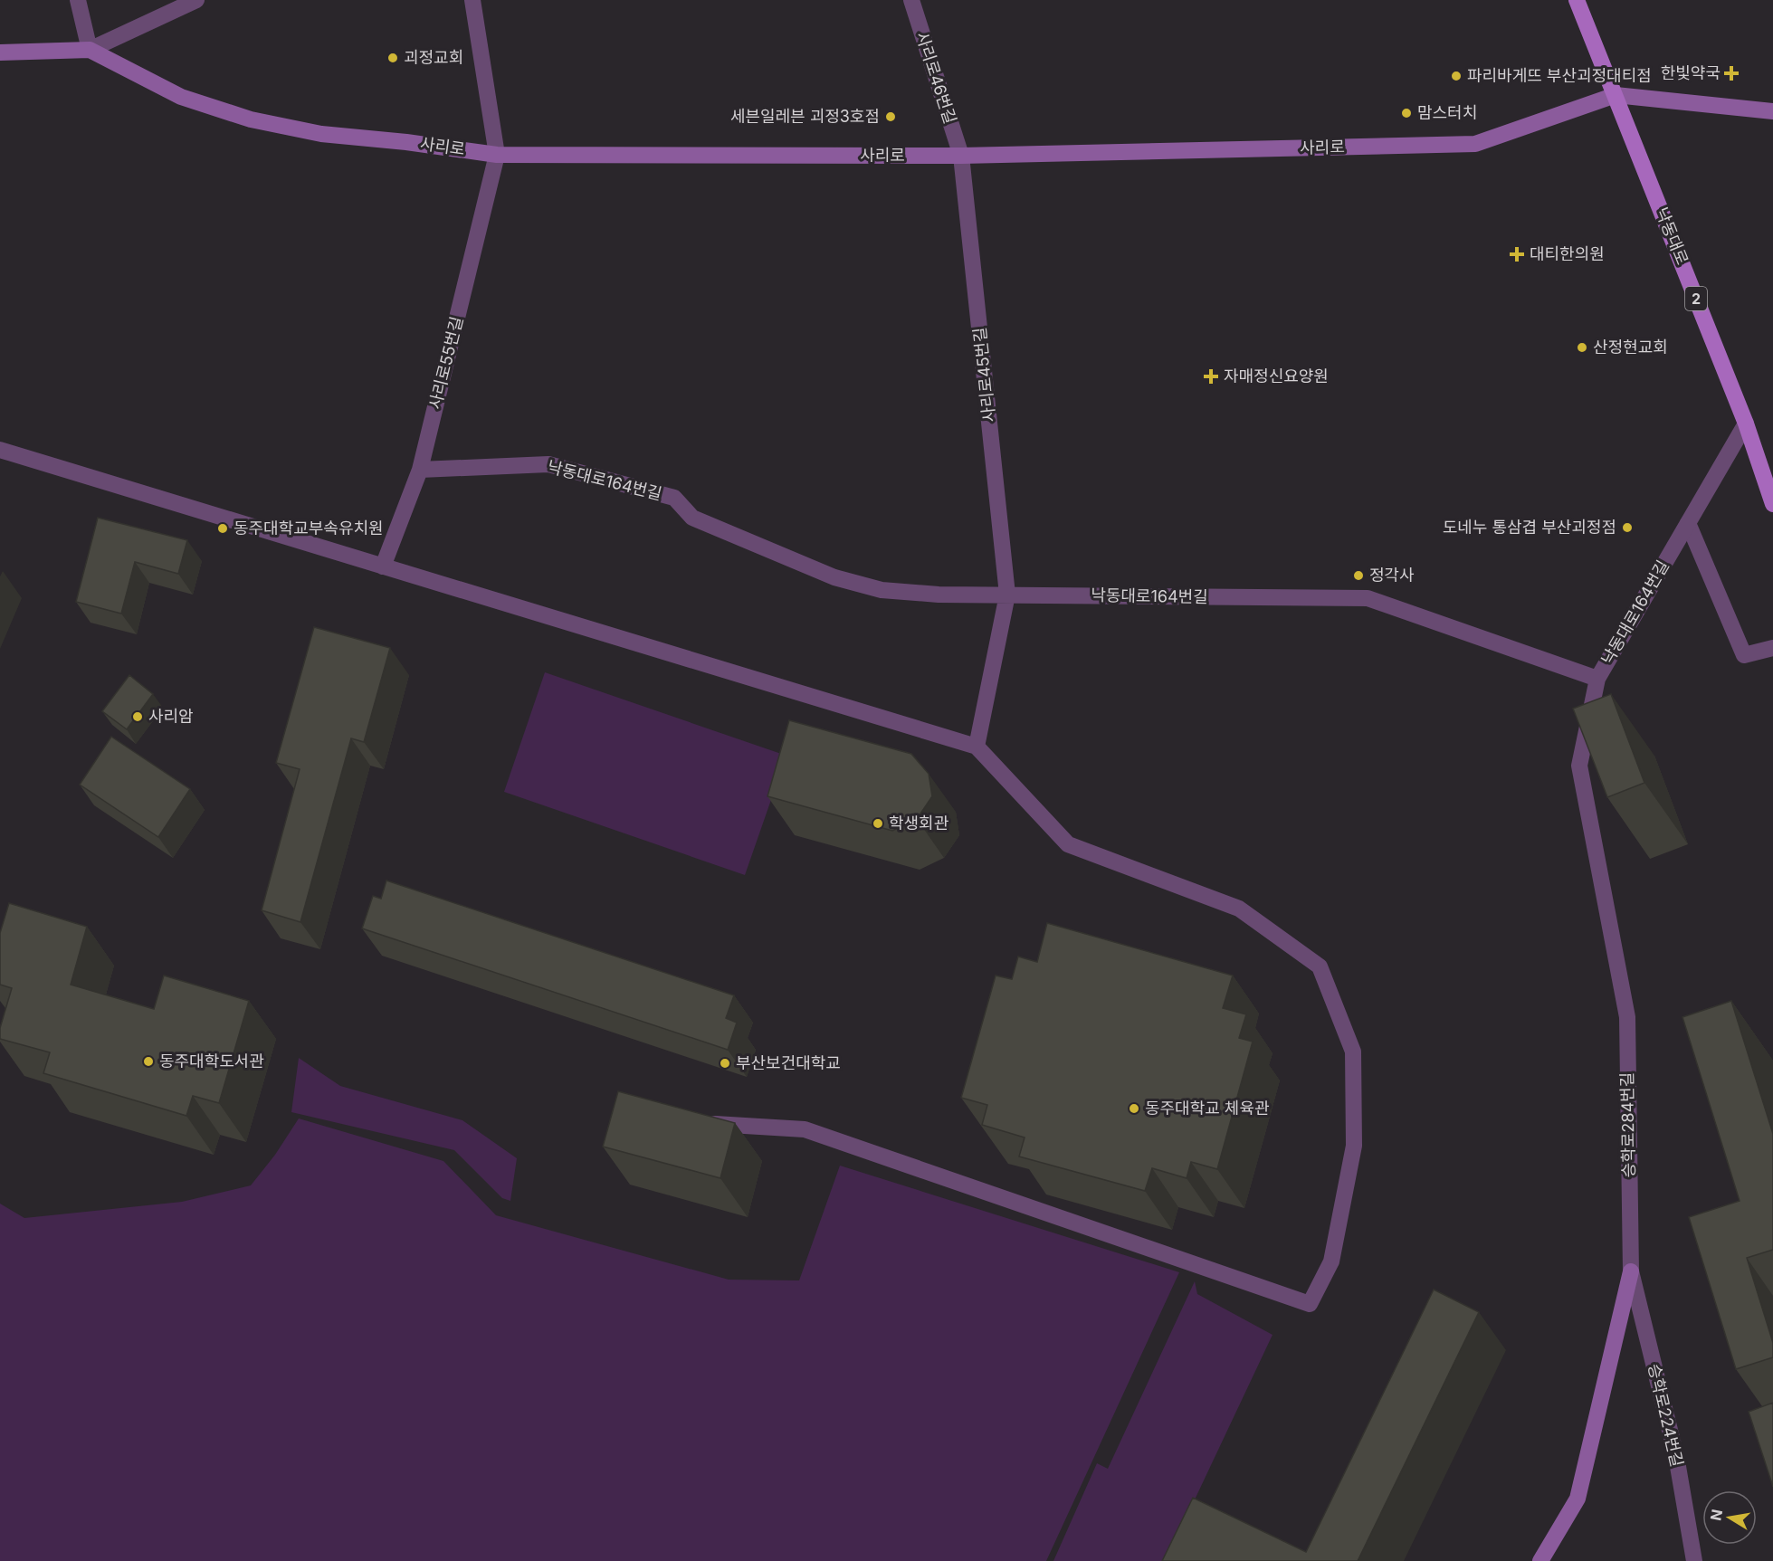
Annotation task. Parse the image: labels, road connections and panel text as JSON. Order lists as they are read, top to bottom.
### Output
{
  "streets": {
    "main road": ["낙동대로", "2"],
    "street": [
      "사리로46번길",
      "사리로",
      "사리로55번길",
      "사리로45번길",
      "낙동대로164번길",
      "승학로284번길",
      "승학로224번길"
    ]
  },
  "crossings": [
    ["사리로46번길", "사리로"],
    ["사리로46번길", "사리로45번길"],
    ["사리로", "낙동대로"],
    ["사리로", "사리로55번길"],
    ["사리로", "사리로45번길"],
    ["낙동대로", "낙동대로164번길"],
    ["사리로55번길", "낙동대로164번길"],
    ["사리로45번길", "낙동대로164번길"],
    ["낙동대로164번길", "승학로284번길"],
    ["승학로284번길", "승학로224번길"]
  ],
  "places": {
    "other": [
      "괴정교회",
      "파리바게뜨 부산괴정대티점",
      "맘스터치",
      "세븐일레븐 괴정3호점",
      "산정현교회",
      "도네누 통삼겹 부산괴정점",
      "동주대학교부속유치원",
      "정각사",
      "사리암",
      "학생회관",
      "동주대학도서관",
      "부산보건대학교",
      "동주대학교 체육관"
    ],
    "health": ["한빛약국", "대티한의원", "자매정신요양원"]
  },
  "north": "left"
}
